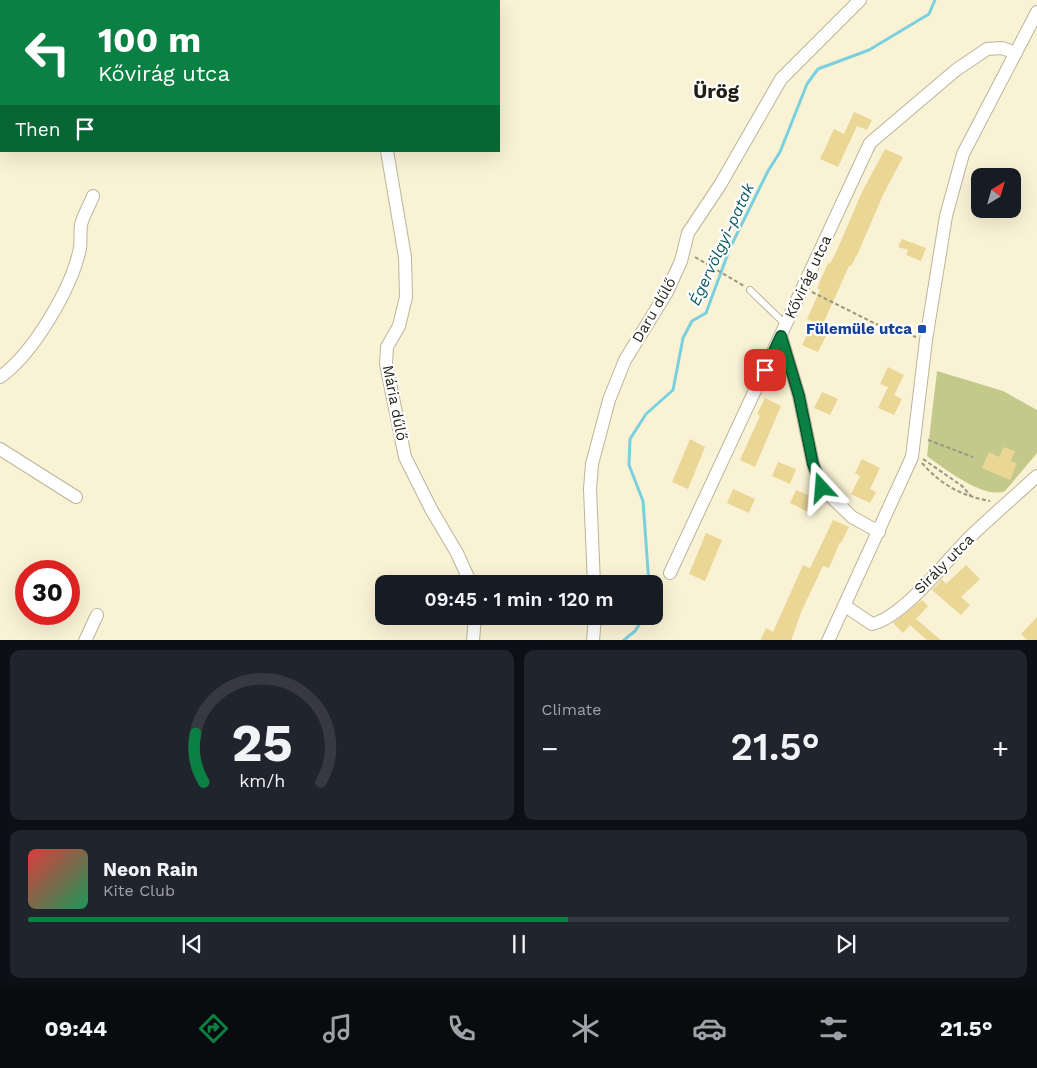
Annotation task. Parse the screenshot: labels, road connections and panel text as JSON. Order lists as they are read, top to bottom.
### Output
{
  "streets": {
    "street": [
      "Kővirág utca",
      "Daru dűlő",
      "Mária dűlő",
      "Sirály utca"
    ]
  },
  "districts": ["Ürög"],
  "water": ["Égervölgyi-patak"],
  "places": {
    "transit": ["Fülemüle utca"]
  },
  "north": "top right",
  "page": {
    "turn": ["100 m", "Kővirág utca"],
    "then": "Then",
    "limit": "30",
    "trip": "09:45 · 1 min · 120 m",
    "tile": "Climate",
    "heat": ["−", "21.5°", "+"],
    "song": ["Neon Rain", "Kite Club"],
    "tabs": ["09:44", "21.5°"],
    "gauge": ["25", "km/h"]
  }
}
